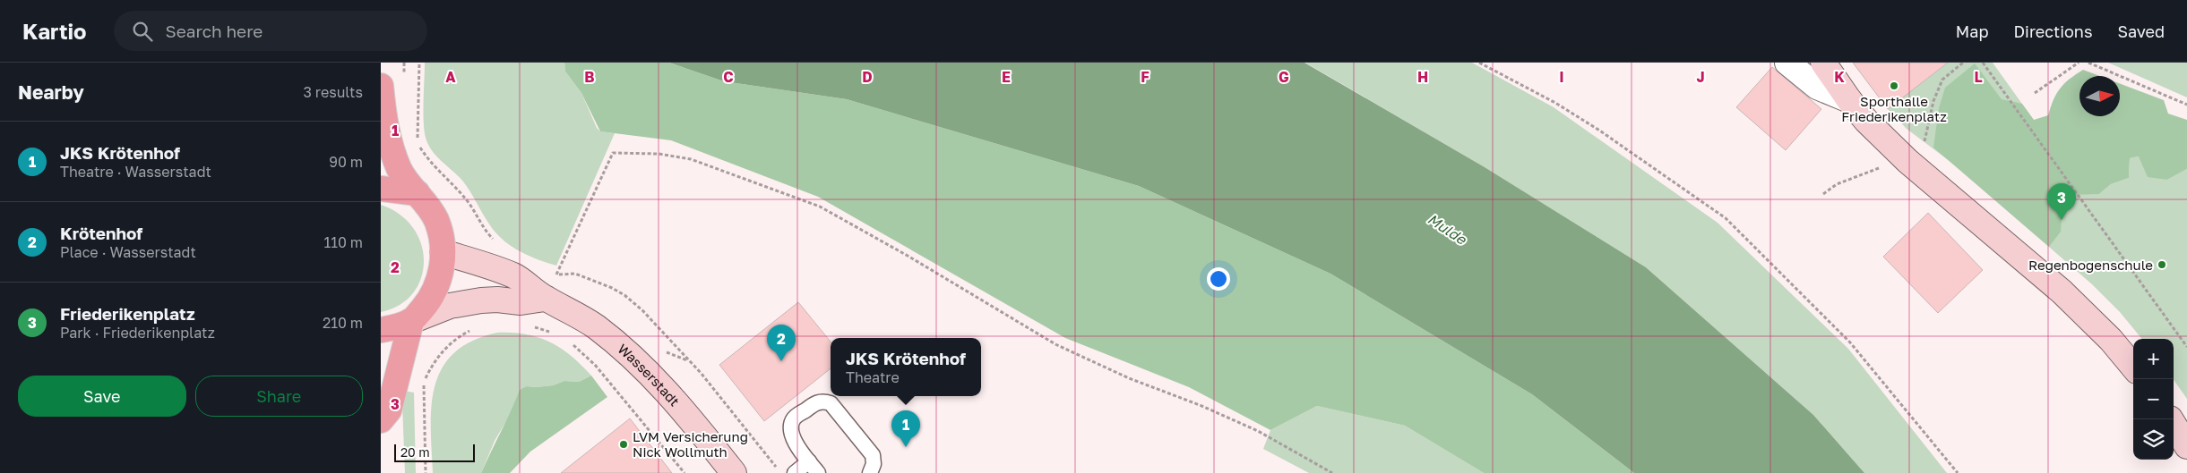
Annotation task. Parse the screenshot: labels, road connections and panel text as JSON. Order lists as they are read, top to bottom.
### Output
{
  "streets": {
    "main road": ["Wasserstadt"]
  },
  "water": ["Mulde"],
  "places": ["Sporthalle Friederikenplatz", "Regenbogenschule", "LVM Versicherung Nick Wollmuth"],
  "scale_bar": "20 m",
  "north": "right",
  "page": {
    "header": "Kartio",
    "search": "Search here",
    "nav": ["Map", "Directions", "Saved"],
    "heading": ["Nearby", "3 results"],
    "list": [
      {
        "mark": "1",
        "name": "JKS Krötenhof",
        "note": "Theatre · Wasserstadt",
        "value": "90 m"
      },
      {
        "mark": "2",
        "name": "Krötenhof",
        "note": "Place · Wasserstadt",
        "value": "110 m"
      },
      {
        "mark": "3",
        "name": "Friederikenplatz",
        "note": "Park · Friederikenplatz",
        "value": "210 m"
      }
    ],
    "pins": ["3", "2", "1"],
    "popup": ["JKS Krötenhof", "Theatre"],
    "map_buttons": ["+", "−"],
    "buttons": ["Save", "Share"],
    "scale": "20 m"
  },
  "grid": {
    "columns": [
      "A",
      "B",
      "C",
      "D",
      "E",
      "F",
      "G",
      "H",
      "I",
      "J",
      "K",
      "L"
    ],
    "rows": ["1", "2", "3"]
  }
}
